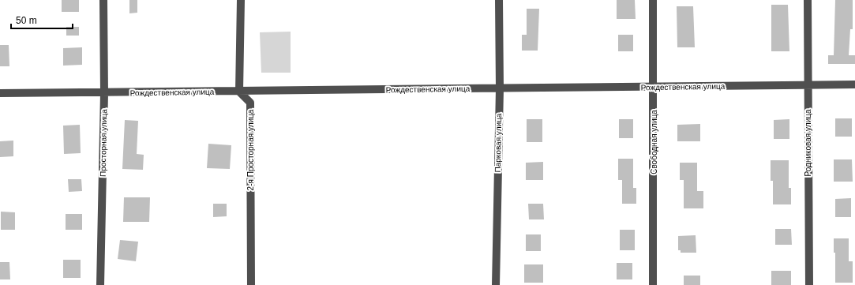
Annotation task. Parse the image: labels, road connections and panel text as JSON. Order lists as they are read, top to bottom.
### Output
{
  "streets": {
    "street": [
      "Рождественская улица",
      "Свободная улица",
      "Просторная улица",
      "Парковая улица",
      "Родниковая улица",
      "2-я Просторная улица"
    ]
  },
  "crossings": [
    ["Рождественская улица", "Свободная улица"],
    ["Рождественская улица", "Просторная улица"],
    ["Рождественская улица", "Парковая улица"],
    ["Рождественская улица", "Родниковая улица"],
    ["Рождественская улица", "2-я Просторная улица"]
  ],
  "scale_bar": "50 m"
}
